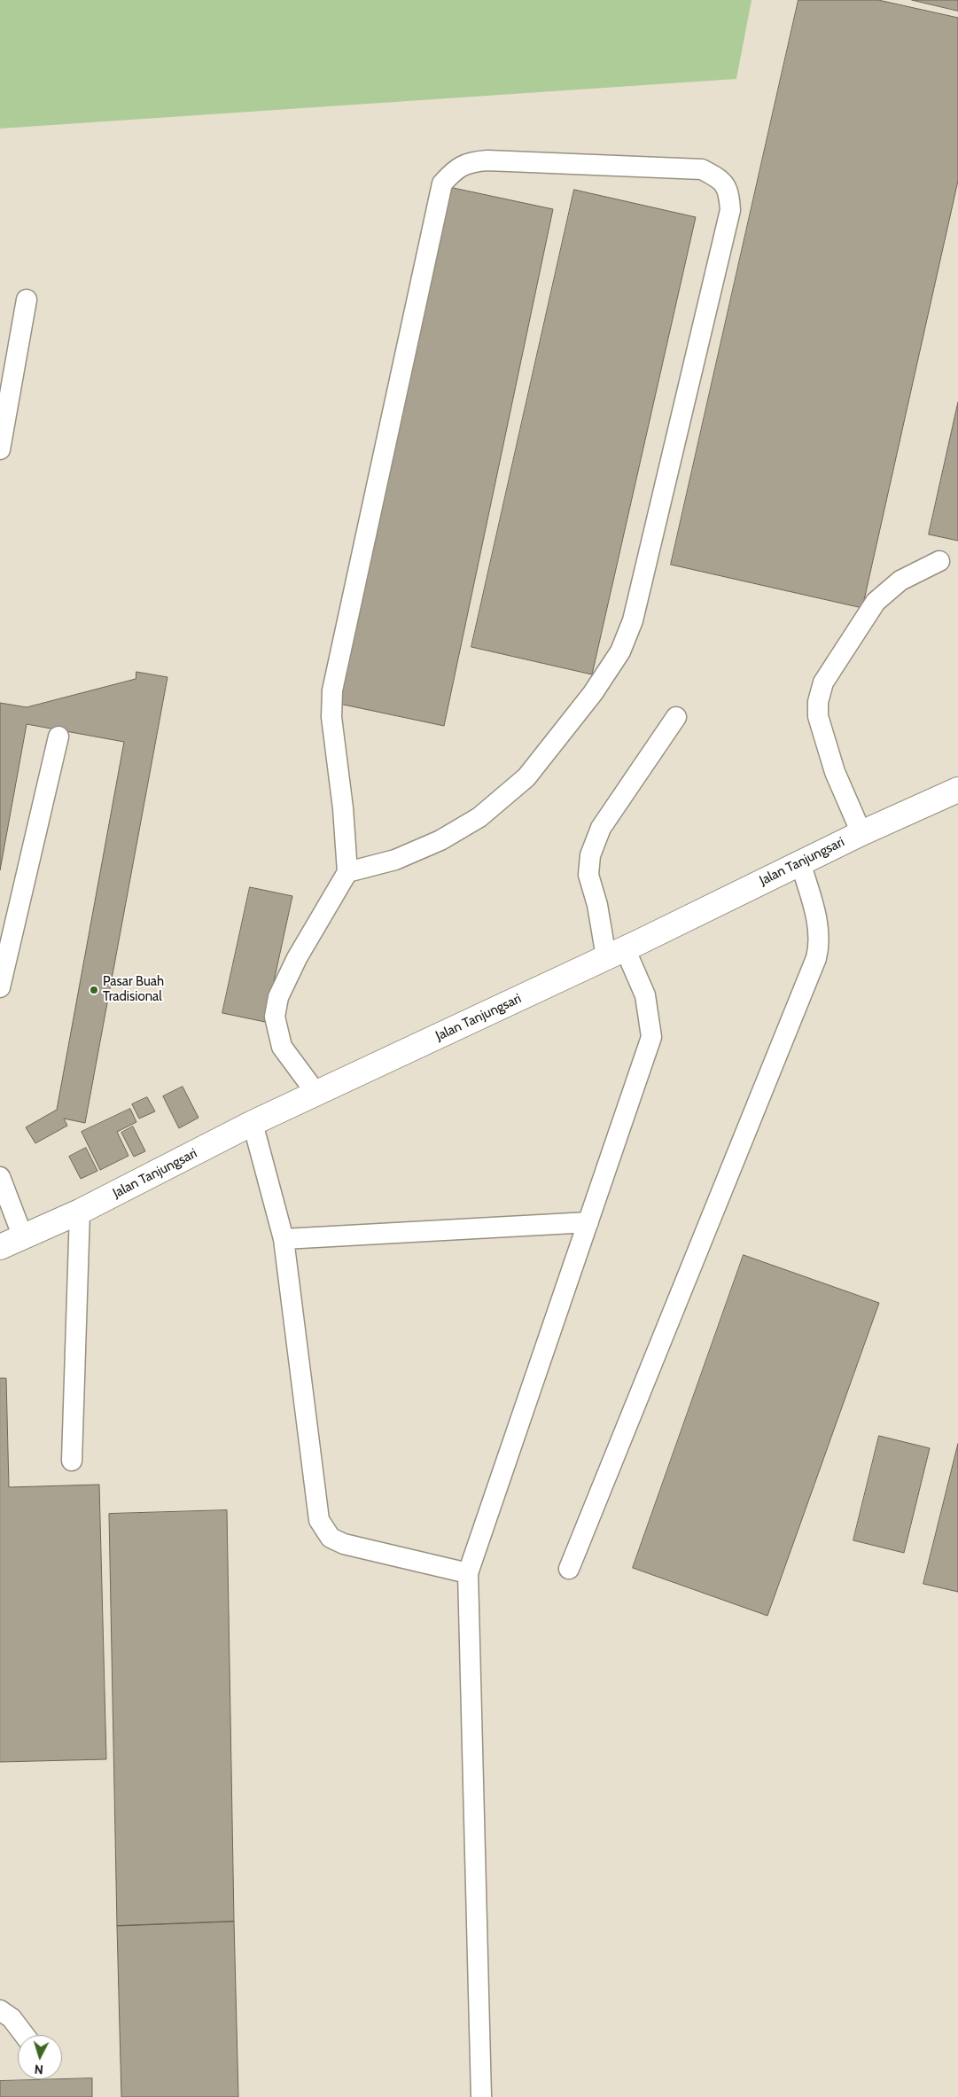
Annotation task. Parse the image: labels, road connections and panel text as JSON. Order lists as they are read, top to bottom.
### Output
{
  "streets": {
    "main road": ["Jalan Tanjungsari"]
  },
  "places": ["Pasar Buah Tradisional"],
  "north": "bottom"
}
